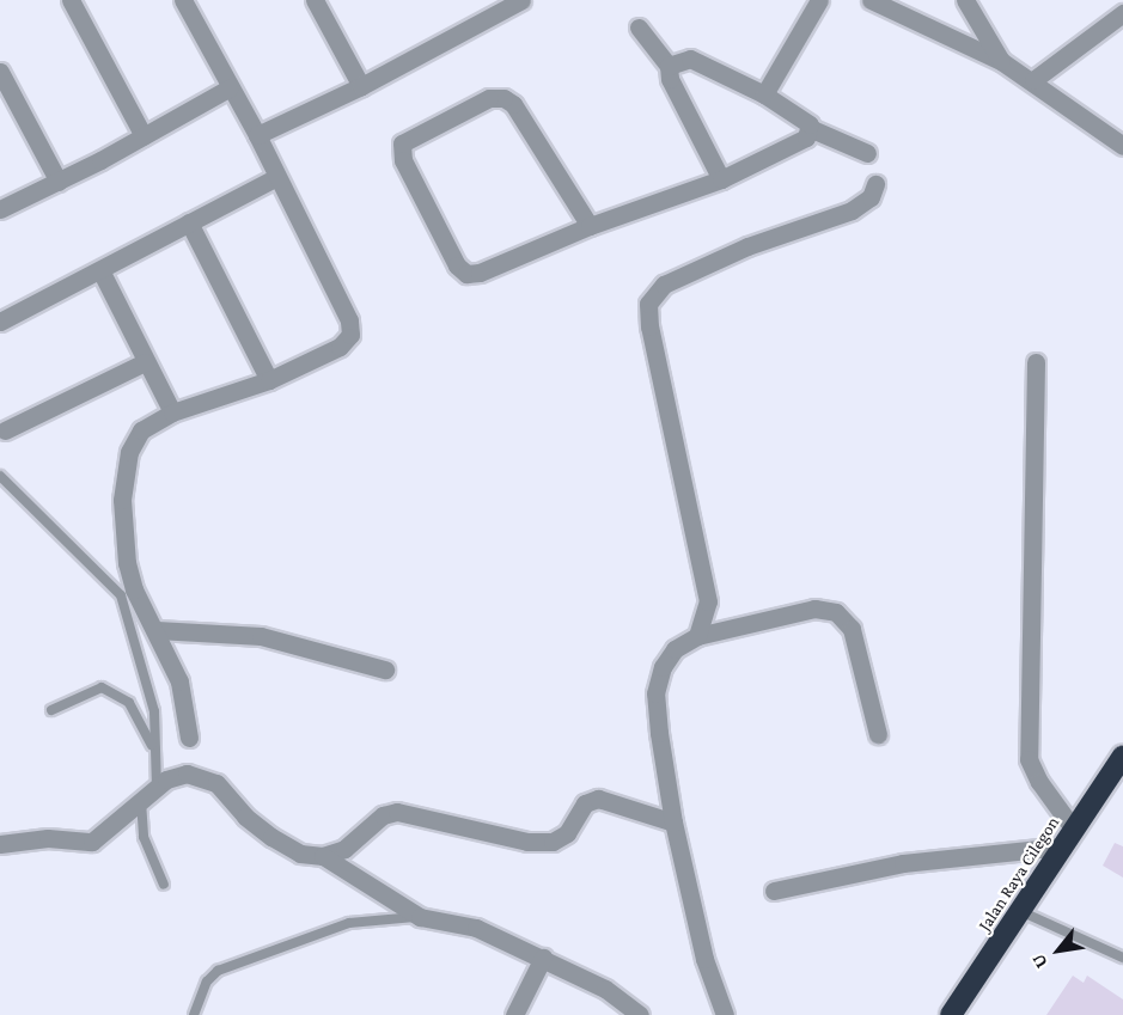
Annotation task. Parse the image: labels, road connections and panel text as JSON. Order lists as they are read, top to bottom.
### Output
{
  "streets": {
    "highway": ["Jalan Raya Cilegon"]
  },
  "north": "bottom left"
}
